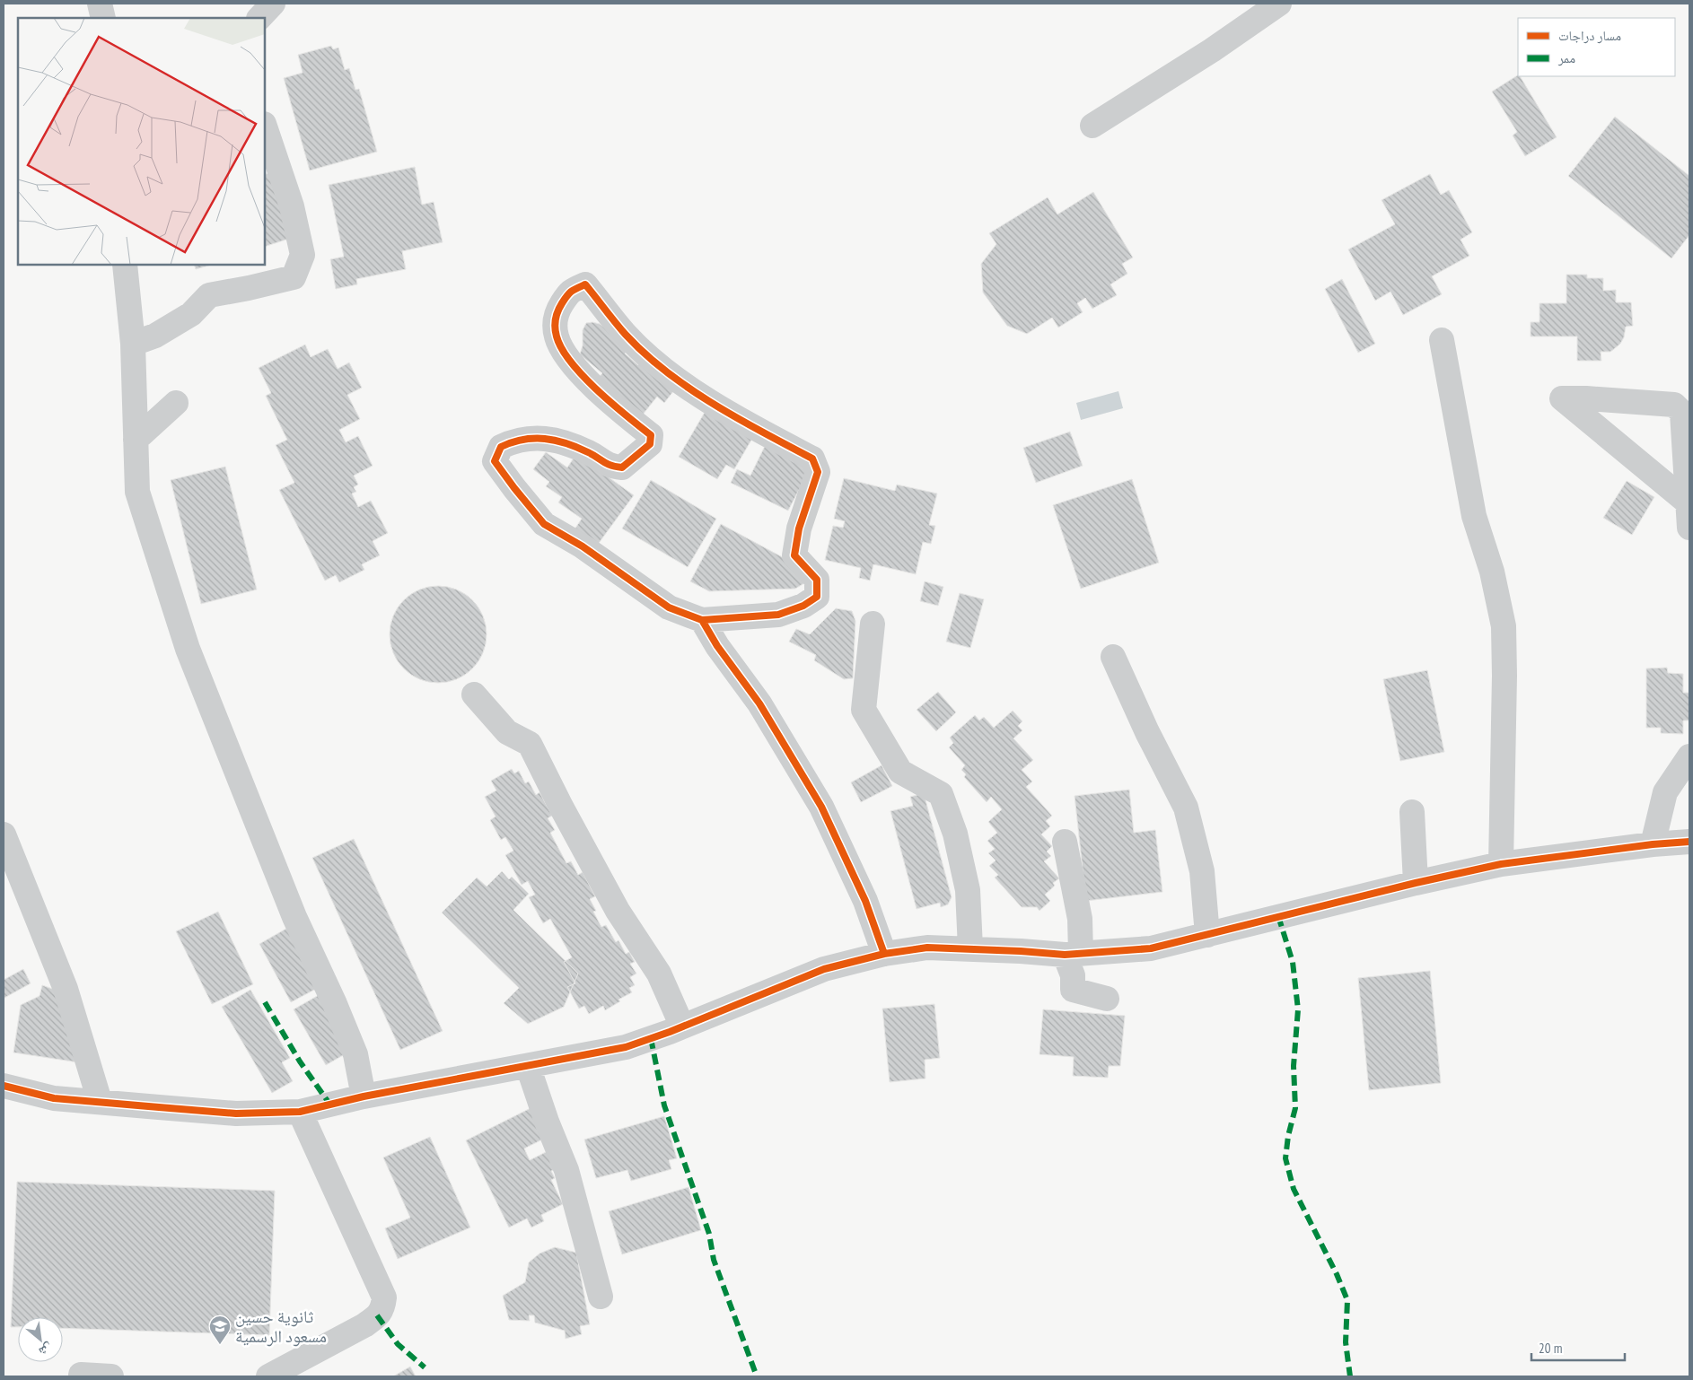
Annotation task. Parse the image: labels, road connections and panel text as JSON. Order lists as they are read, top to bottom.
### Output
{
  "places": {
    "school or university": ["ثانوية حسين مسعود الرسمية"]
  },
  "legend": ["مسار دراجات", "ممر"],
  "scale_bar": "20 m",
  "north": "bottom right"
}
